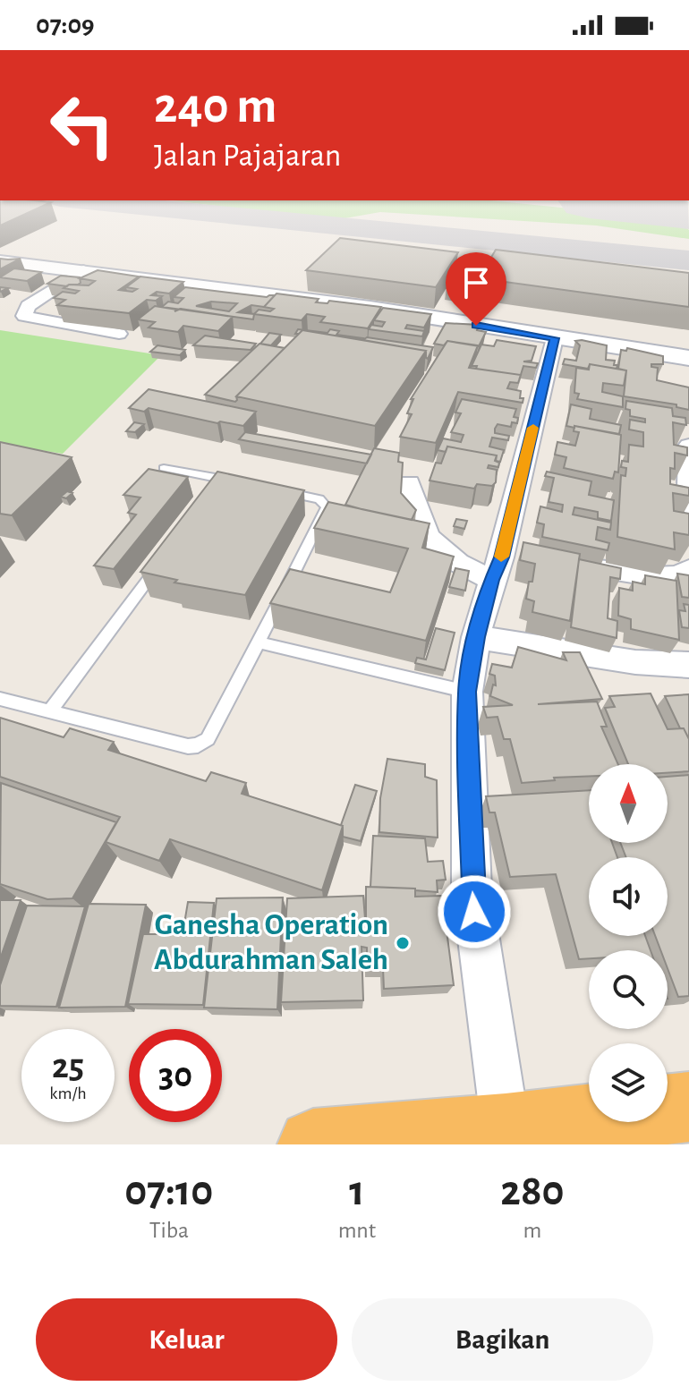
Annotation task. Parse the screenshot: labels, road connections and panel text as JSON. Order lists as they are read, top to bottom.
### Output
{
  "places": ["Ganesha Operation Abdurahman Saleh"],
  "north": "top",
  "page": {
    "status": "07:09",
    "turn": ["240 m", "Jalan Pajajaran"],
    "speed": "25 km/h",
    "limit": "30",
    "eta": [
      "07:10",
      "Tiba",
      "1",
      "mnt",
      "280",
      "m"
    ],
    "buttons": ["Keluar", "Bagikan"]
  }
}
